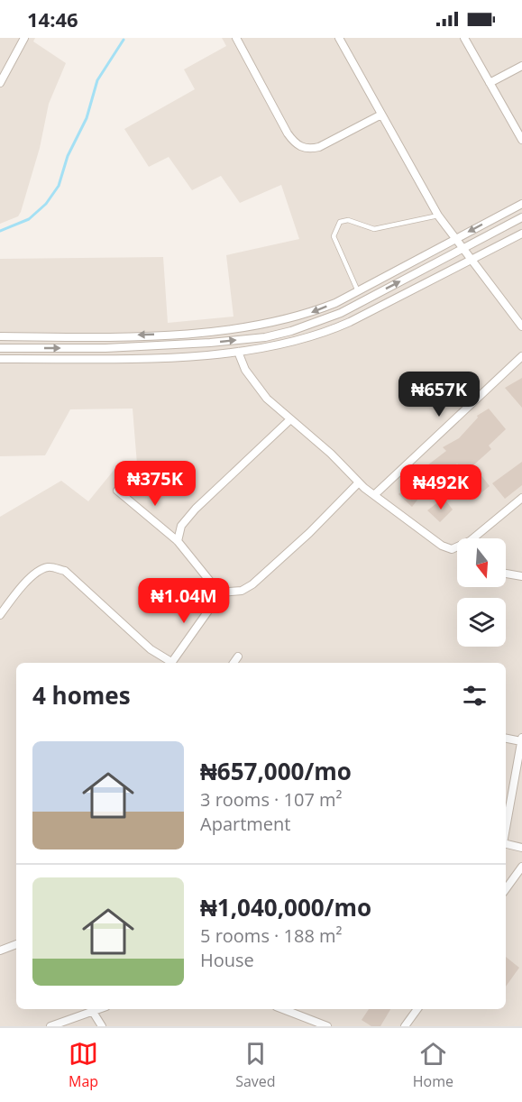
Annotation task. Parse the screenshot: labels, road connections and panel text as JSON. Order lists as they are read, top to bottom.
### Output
{
  "north": "bottom",
  "page": {
    "status": "14:46",
    "price": [
      "₦657K",
      "₦375K",
      "₦492K",
      "₦1.04M"
    ],
    "heading": "4 homes",
    "list": [
      {
        "name": "₦657,000/mo",
        "note": "3 rooms · 107 m² · Apartment"
      },
      {
        "name": "₦1,040,000/mo",
        "note": "5 rooms · 188 m² · House"
      }
    ],
    "tabs": ["Map", "Saved", "Home"]
  }
}
